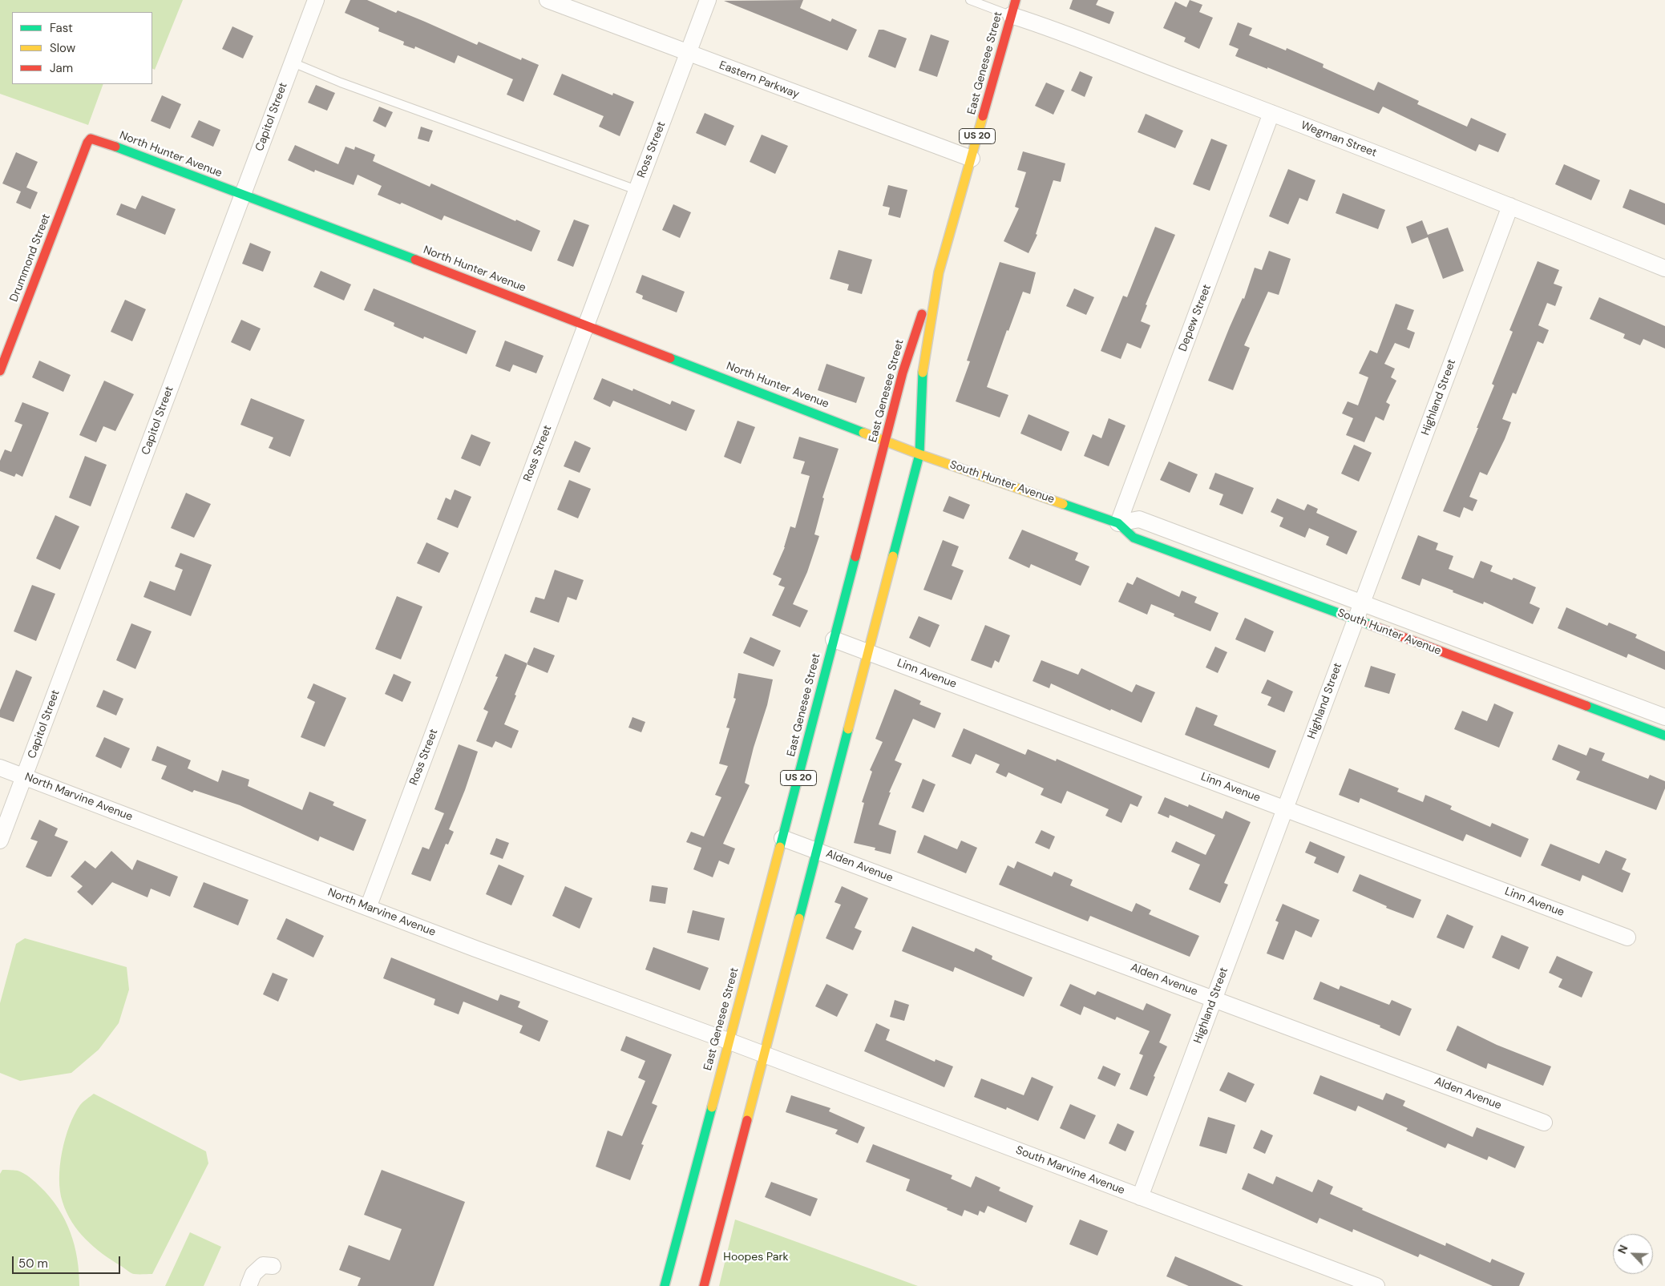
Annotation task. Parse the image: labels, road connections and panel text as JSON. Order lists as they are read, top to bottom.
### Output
{
  "streets": {
    "main road": [
      "East Genesee Street",
      "US 20",
      "North Hunter Avenue",
      "Drummond Street",
      "South Hunter Avenue"
    ],
    "street": [
      "Eastern Parkway",
      "Capitol Street",
      "Wegman Street",
      "Ross Street",
      "Depew Street",
      "Highland Street",
      "Linn Avenue",
      "North Marvine Avenue",
      "Alden Avenue",
      "South Marvine Avenue"
    ]
  },
  "crossings": [
    ["East Genesee Street", "Eastern Parkway"],
    ["East Genesee Street", "Wegman Street"],
    ["East Genesee Street", "North Hunter Avenue"],
    ["East Genesee Street", "South Hunter Avenue"],
    ["East Genesee Street", "Linn Avenue"],
    ["East Genesee Street", "North Marvine Avenue"],
    ["East Genesee Street", "Alden Avenue"],
    ["East Genesee Street", "South Marvine Avenue"],
    ["Eastern Parkway", "Ross Street"],
    ["Capitol Street", "North Hunter Avenue"],
    ["Capitol Street", "North Marvine Avenue"],
    ["Wegman Street", "Depew Street"],
    ["Wegman Street", "Highland Street"],
    ["Ross Street", "North Hunter Avenue"],
    ["Ross Street", "North Marvine Avenue"],
    ["North Hunter Avenue", "Drummond Street"],
    ["North Hunter Avenue", "South Hunter Avenue"],
    ["Depew Street", "South Hunter Avenue"],
    ["Highland Street", "South Hunter Avenue"],
    ["Highland Street", "Linn Avenue"],
    ["Highland Street", "Alden Avenue"],
    ["Highland Street", "South Marvine Avenue"],
    ["North Marvine Avenue", "South Marvine Avenue"]
  ],
  "parks": ["Hoopes Park"],
  "legend": ["Fast", "Slow", "Jam"],
  "scale_bar": "50 m",
  "north": "top left"
}
